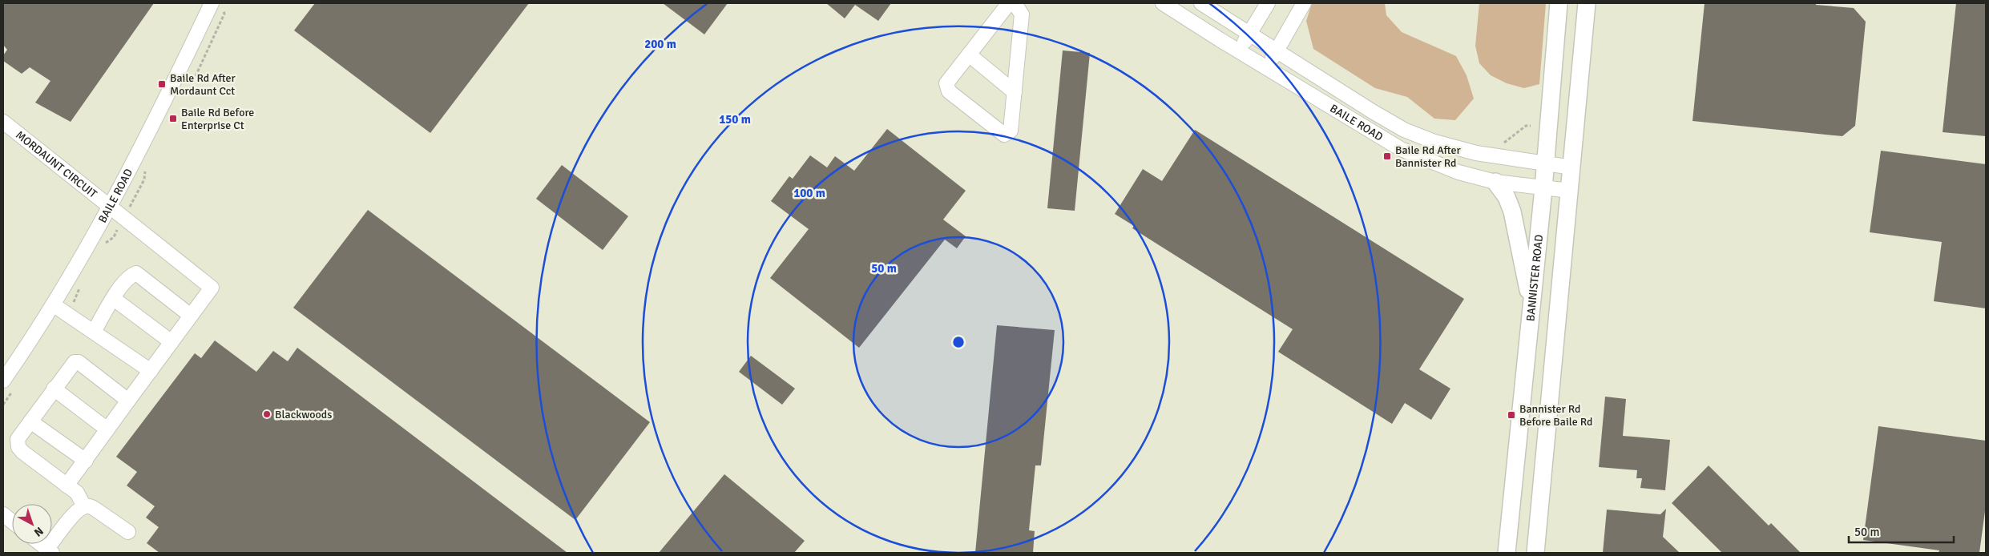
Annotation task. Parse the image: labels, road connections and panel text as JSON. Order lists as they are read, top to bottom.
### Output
{
  "streets": {
    "main road": ["BANNISTER ROAD"],
    "street": ["BAILE ROAD", "MORDAUNT CIRCUIT"]
  },
  "crossings": [
    ["BAILE ROAD", "MORDAUNT CIRCUIT"],
    ["BAILE ROAD", "BANNISTER ROAD"]
  ],
  "places": {
    "transit": [
      "Baile Rd After Mordaunt Cct",
      "Baile Rd Before Enterprise Ct",
      "Baile Rd After Bannister Rd",
      "Bannister Rd Before Baile Rd"
    ],
    "other": ["Blackwoods"]
  },
  "scale_bar": "50 m",
  "north": "bottom right",
  "rings": [
    "200 m",
    "150 m",
    "100 m",
    "50 m"
  ]
}
